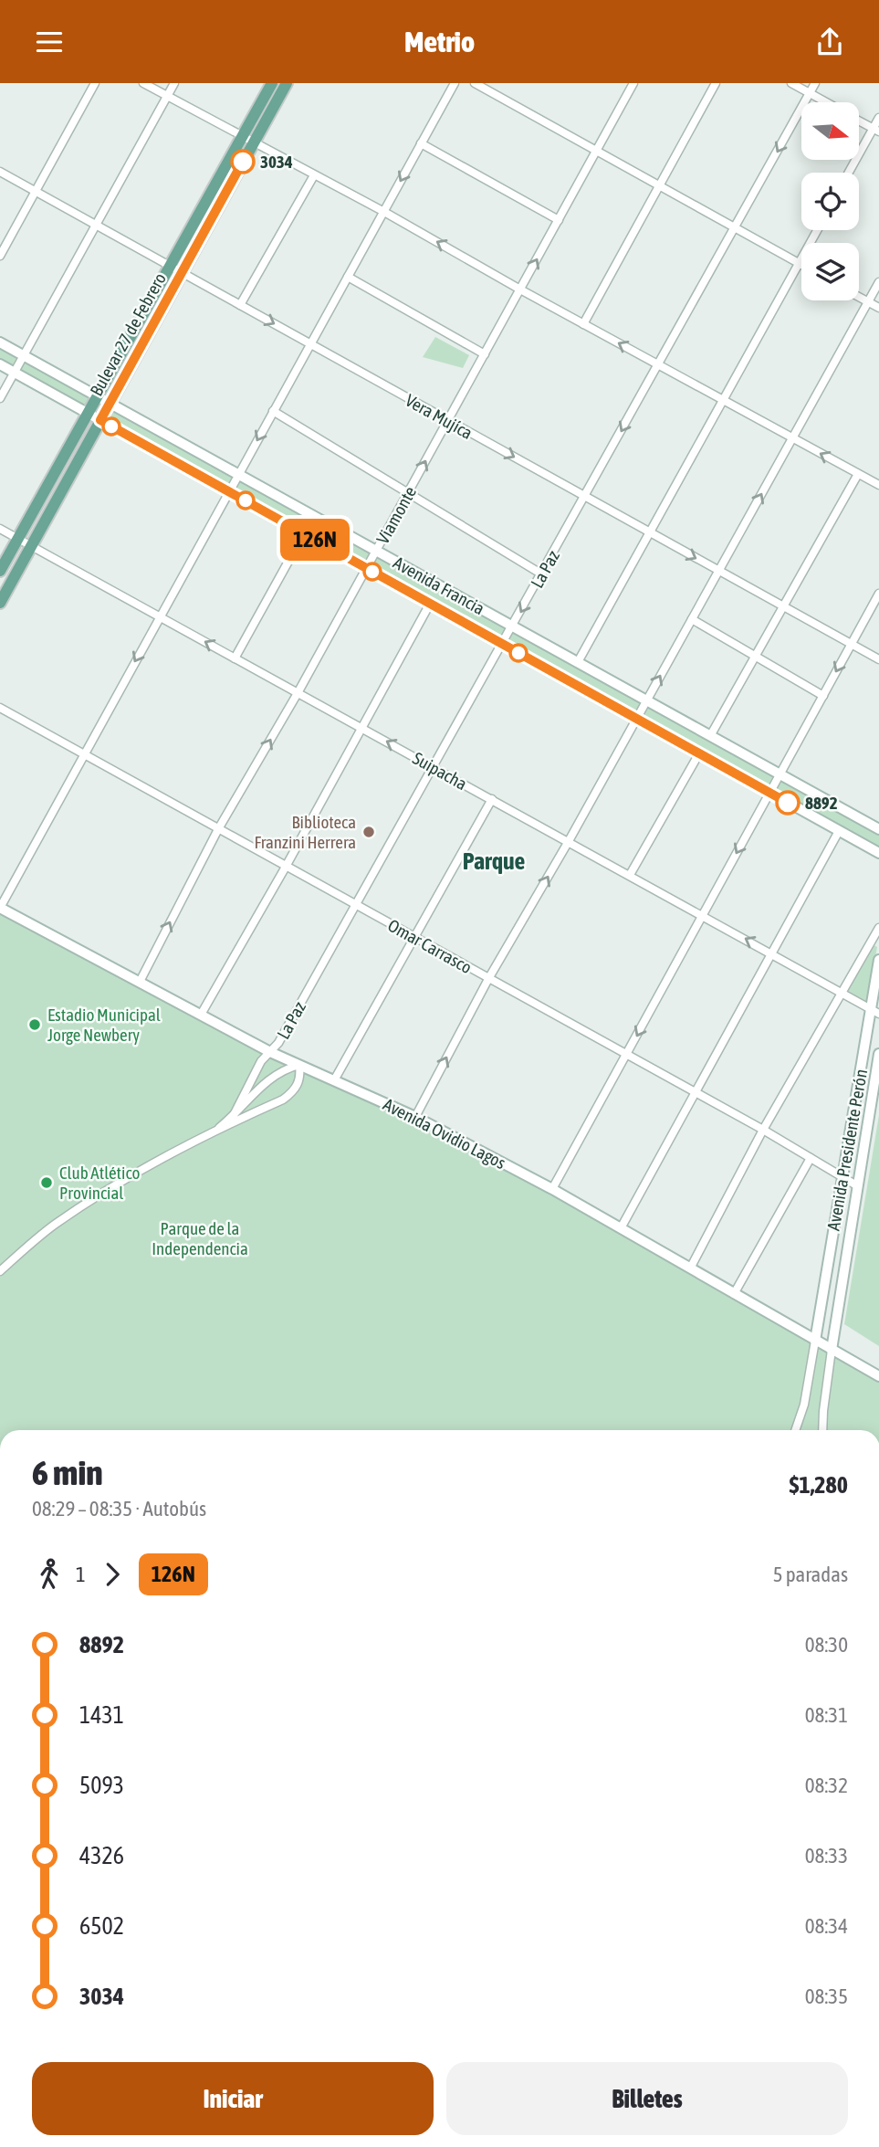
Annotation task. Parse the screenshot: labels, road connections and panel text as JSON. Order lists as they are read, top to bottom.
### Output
{
  "streets": {
    "main road": [
      "Bulevar 27 de Febrero",
      "Avenida Francia",
      "Avenida Ovidio Lagos",
      "Avenida Presidente Perón"
    ],
    "street": [
      "Vera Mujíca",
      "Viamonte",
      "La Paz",
      "Suipacha",
      "Omar Carrasco"
    ]
  },
  "crossings": [
    ["Bulevar 27 de Febrero", "Vera Mujíca"],
    ["Bulevar 27 de Febrero", "Avenida Francia"],
    ["Bulevar 27 de Febrero", "Suipacha"],
    ["Vera Mujíca", "Viamonte"],
    ["Vera Mujíca", "La Paz"],
    ["Viamonte", "Avenida Francia"],
    ["Viamonte", "Suipacha"],
    ["Viamonte", "Omar Carrasco"],
    ["Viamonte", "Avenida Ovidio Lagos"],
    ["La Paz", "Avenida Francia"],
    ["La Paz", "Suipacha"],
    ["La Paz", "Omar Carrasco"],
    ["La Paz", "Avenida Ovidio Lagos"],
    ["Suipacha", "Avenida Presidente Perón"],
    ["Omar Carrasco", "Avenida Presidente Perón"],
    ["Avenida Ovidio Lagos", "Avenida Presidente Perón"]
  ],
  "one_way": ["Viamonte"],
  "districts": ["Parque"],
  "parks": ["Parque de la Independencia"],
  "places": [
    "3034",
    "8892",
    "Biblioteca Franzini Herrera",
    "Estadio Municipal Jorge Newbery",
    "Club Atlético Provincial"
  ],
  "lines": ["bus line 126N"],
  "north": "right",
  "page": {
    "header": "Metrio",
    "on_map": "126N",
    "heading": ["6 min", "08:29 – 08:35 · Autobús", "$1,280"],
    "legs": ["1", "126N", "5 paradas"],
    "list": [
      {
        "name": "8892",
        "value": "08:30"
      },
      {
        "name": "1431",
        "value": "08:31"
      },
      {
        "name": "5093",
        "value": "08:32"
      },
      {
        "name": "4326",
        "value": "08:33"
      },
      {
        "name": "6502",
        "value": "08:34"
      },
      {
        "name": "3034",
        "value": "08:35"
      }
    ],
    "buttons": ["Iniciar", "Billetes"]
  }
}
